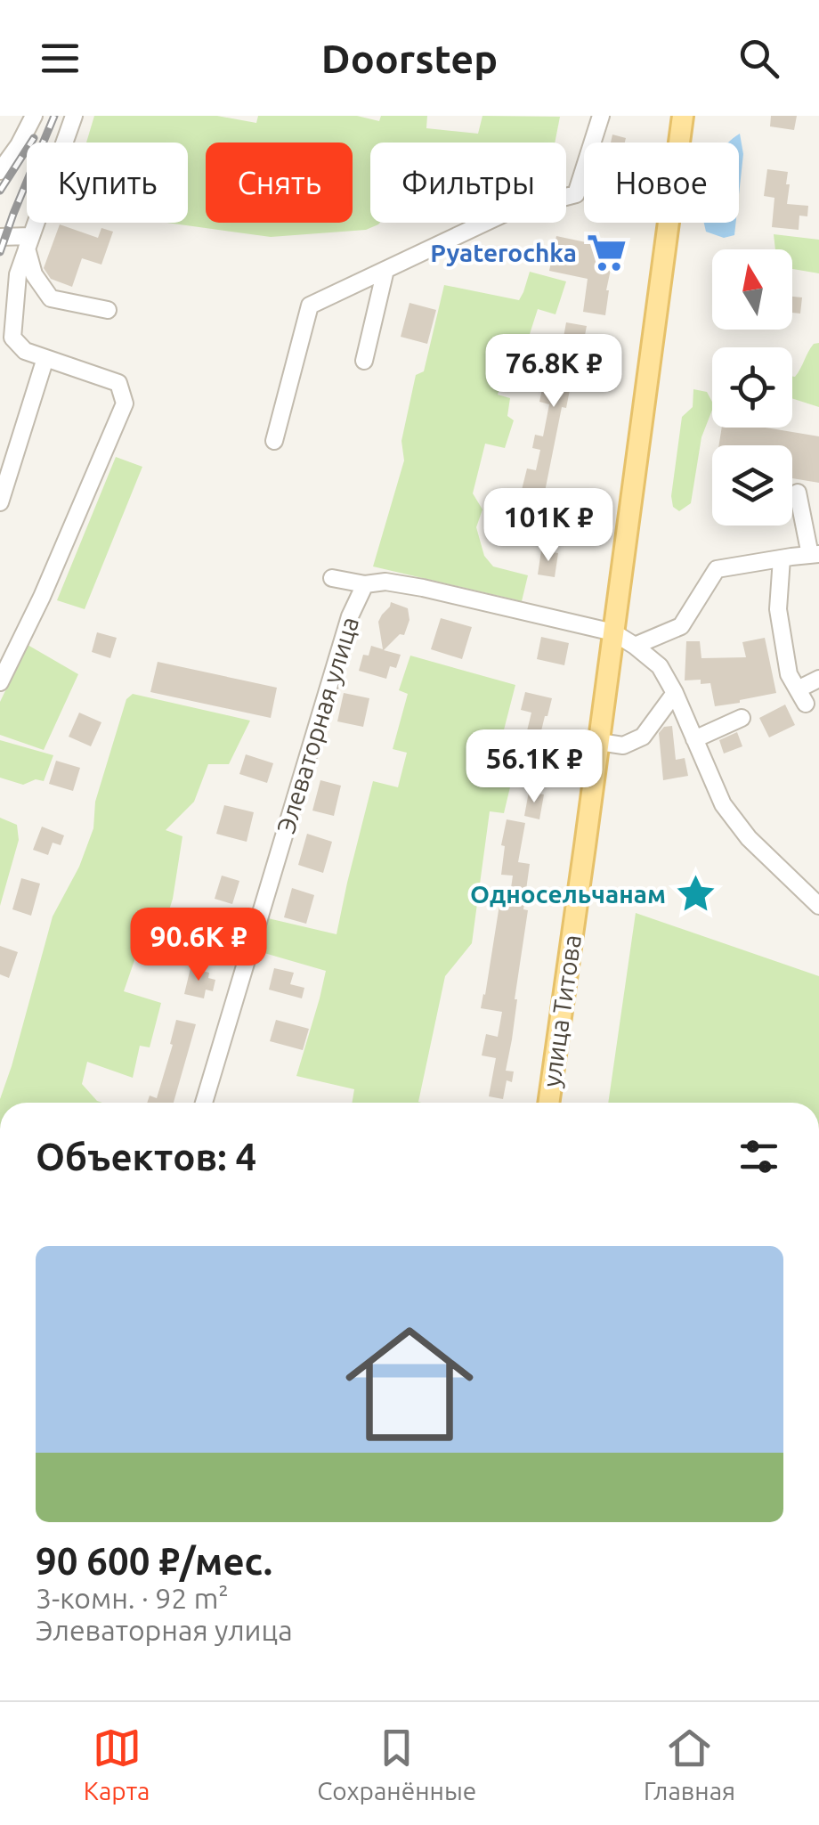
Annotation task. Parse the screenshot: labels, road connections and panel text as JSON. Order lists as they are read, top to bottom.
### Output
{
  "streets": {
    "main road": ["улица Титова"],
    "street": ["Элеваторная улица"]
  },
  "crossings": [
    ["Элеваторная улица", "улица Титова"]
  ],
  "places": {
    "supermarket": ["Pyaterochka"],
    "place": ["Односельчанам"]
  },
  "north": "top",
  "page": {
    "header": "Doorstep",
    "chip": [
      "Купить",
      "Снять",
      "Фильтры",
      "Новое"
    ],
    "price": [
      "76.8K ₽",
      "101K ₽",
      "56.1K ₽",
      "90.6K ₽"
    ],
    "heading": "Объектов: 4",
    "list": [
      {
        "name": "90 600 ₽/мес.",
        "note": "3-комн. · 92 m² · Элеваторная улица"
      }
    ],
    "tabs": ["Карта", "Сохранённые", "Главная"]
  }
}
